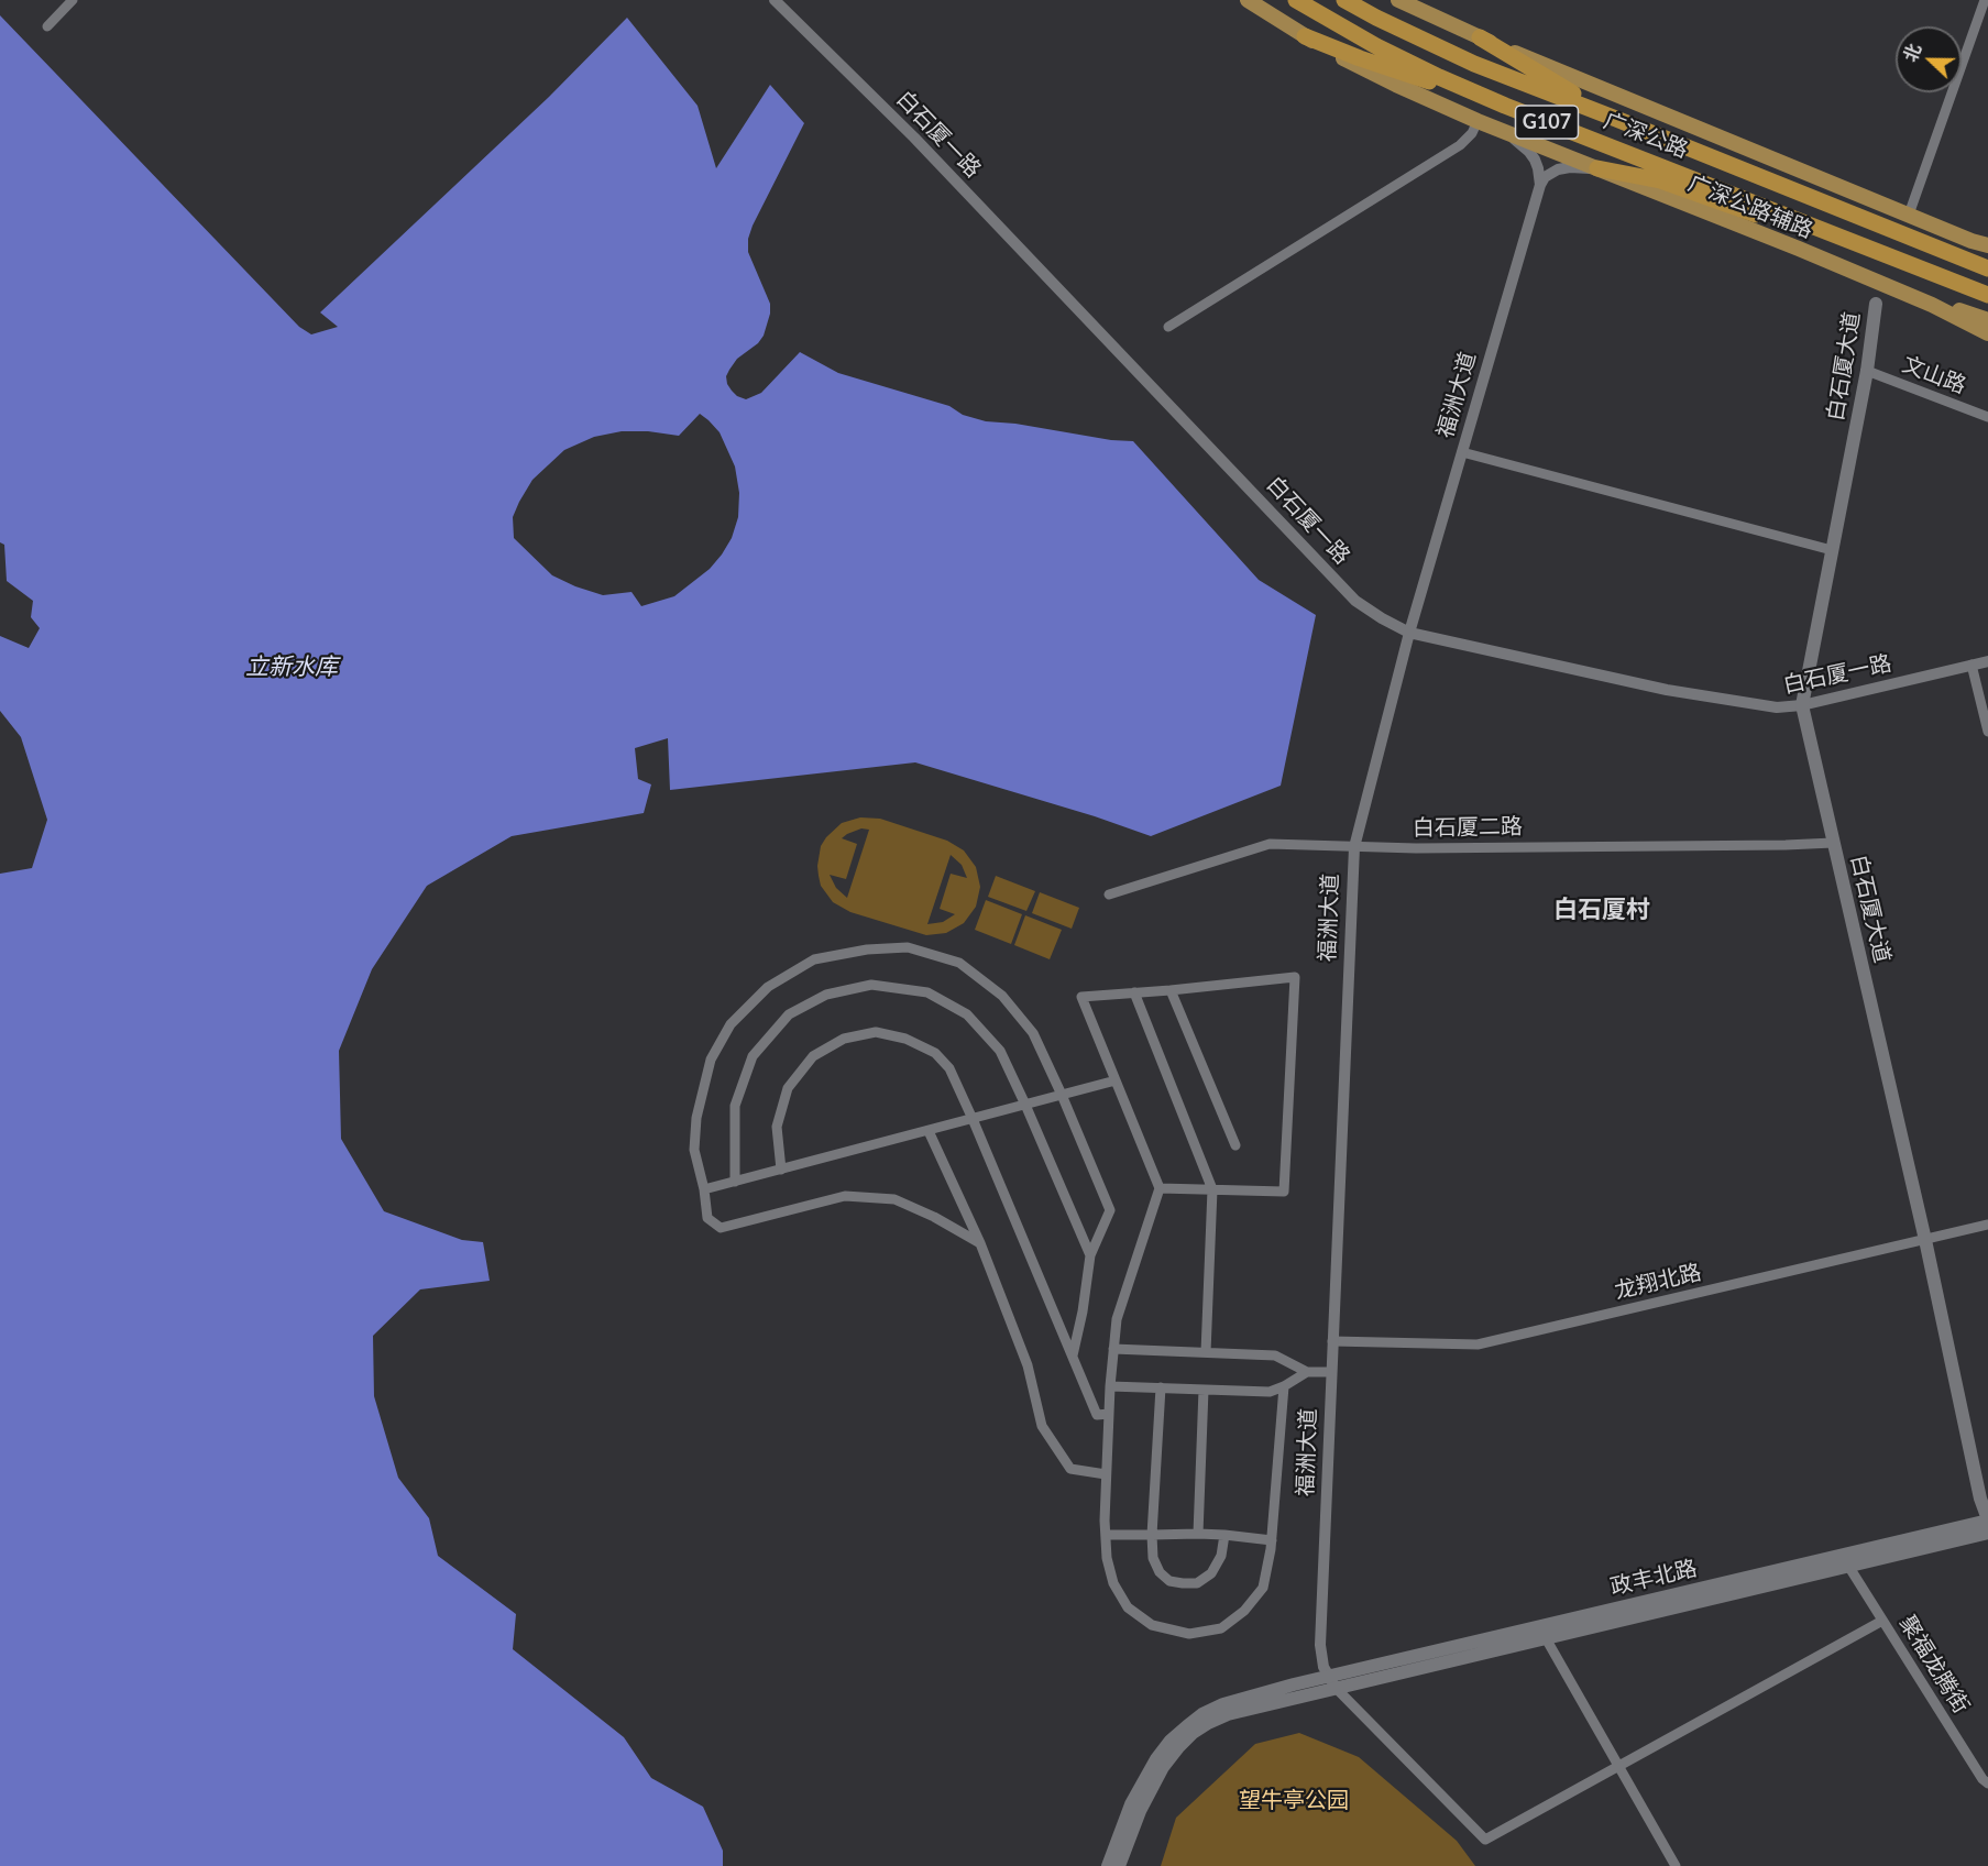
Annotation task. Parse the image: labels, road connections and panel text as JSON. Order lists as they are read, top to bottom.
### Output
{
  "streets": {
    "highway": ["G107", "广深公路"],
    "main road": ["广深公路辅路", "白石厦大道", "政丰北路"],
    "street": [
      "白石厦一路",
      "文山路",
      "福洲大道",
      "白石厦二路",
      "龙翔北路",
      "聚福龙腾街"
    ]
  },
  "crossings": [
    ["白石厦一路", "白石厦大道"],
    ["白石厦一路", "福洲大道"],
    ["白石厦大道", "文山路"],
    ["白石厦大道", "白石厦二路"],
    ["白石厦大道", "龙翔北路"],
    ["白石厦大道", "政丰北路"],
    ["福洲大道", "白石厦二路"],
    ["福洲大道", "龙翔北路"],
    ["福洲大道", "政丰北路"],
    ["政丰北路", "聚福龙腾街"]
  ],
  "districts": ["白石厦村"],
  "water": ["立新水库"],
  "parks": ["望牛亭公园"],
  "north": "left"
}
